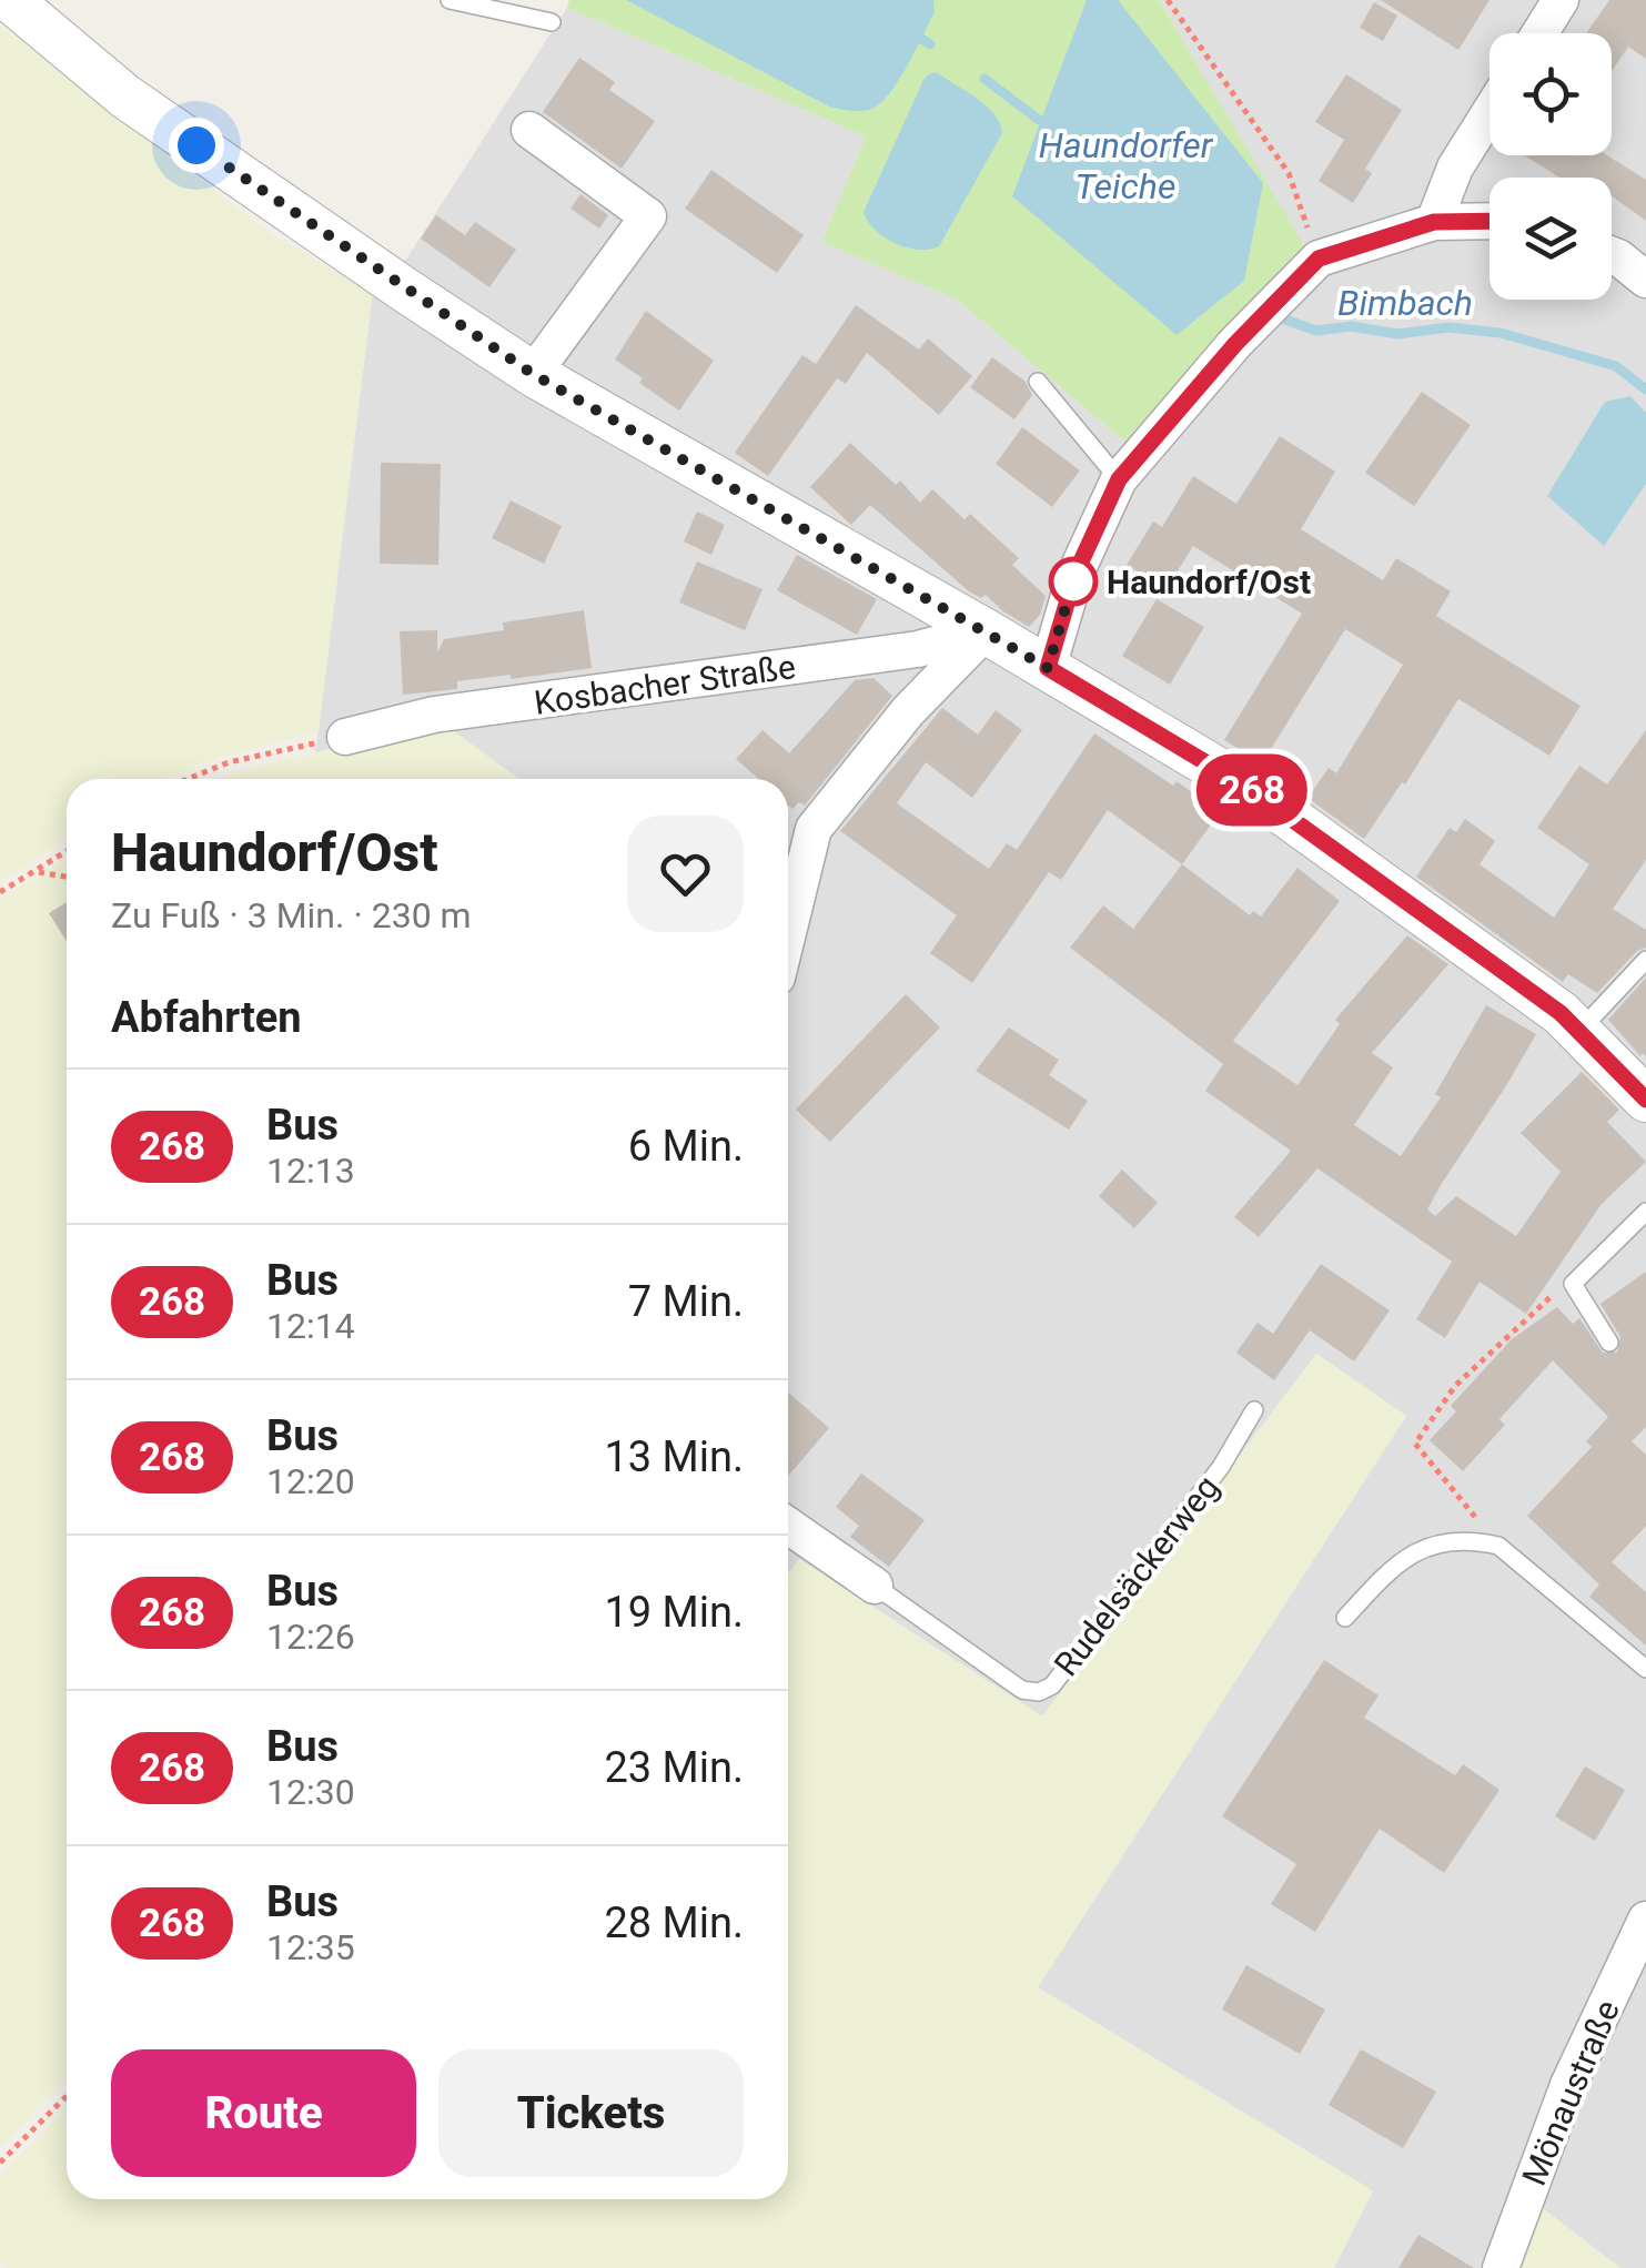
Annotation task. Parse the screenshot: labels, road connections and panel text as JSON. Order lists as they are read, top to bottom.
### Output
{
  "streets": {
    "street": ["Kosbacher Straße", "Rudelsäckerweg", "Mönaustraße"]
  },
  "water": ["Haundorfer Teiche", "Bimbach"],
  "places": ["Haundorf/Ost"],
  "lines": ["bus line 268"],
  "page": {
    "on_map": "268",
    "heading": [
      ["Haundorf/Ost", "Zu Fuß · 3 Min. · 230 m"],
      "Abfahrten"
    ],
    "list": [
      {
        "mark": "268",
        "name": "Bus",
        "note": "12:13",
        "value": "6 Min."
      },
      {
        "mark": "268",
        "name": "Bus",
        "note": "12:14",
        "value": "7 Min."
      },
      {
        "mark": "268",
        "name": "Bus",
        "note": "12:20",
        "value": "13 Min."
      },
      {
        "mark": "268",
        "name": "Bus",
        "note": "12:26",
        "value": "19 Min."
      },
      {
        "mark": "268",
        "name": "Bus",
        "note": "12:30",
        "value": "23 Min."
      },
      {
        "mark": "268",
        "name": "Bus",
        "note": "12:35",
        "value": "28 Min."
      }
    ],
    "buttons": ["Route", "Tickets"]
  }
}
